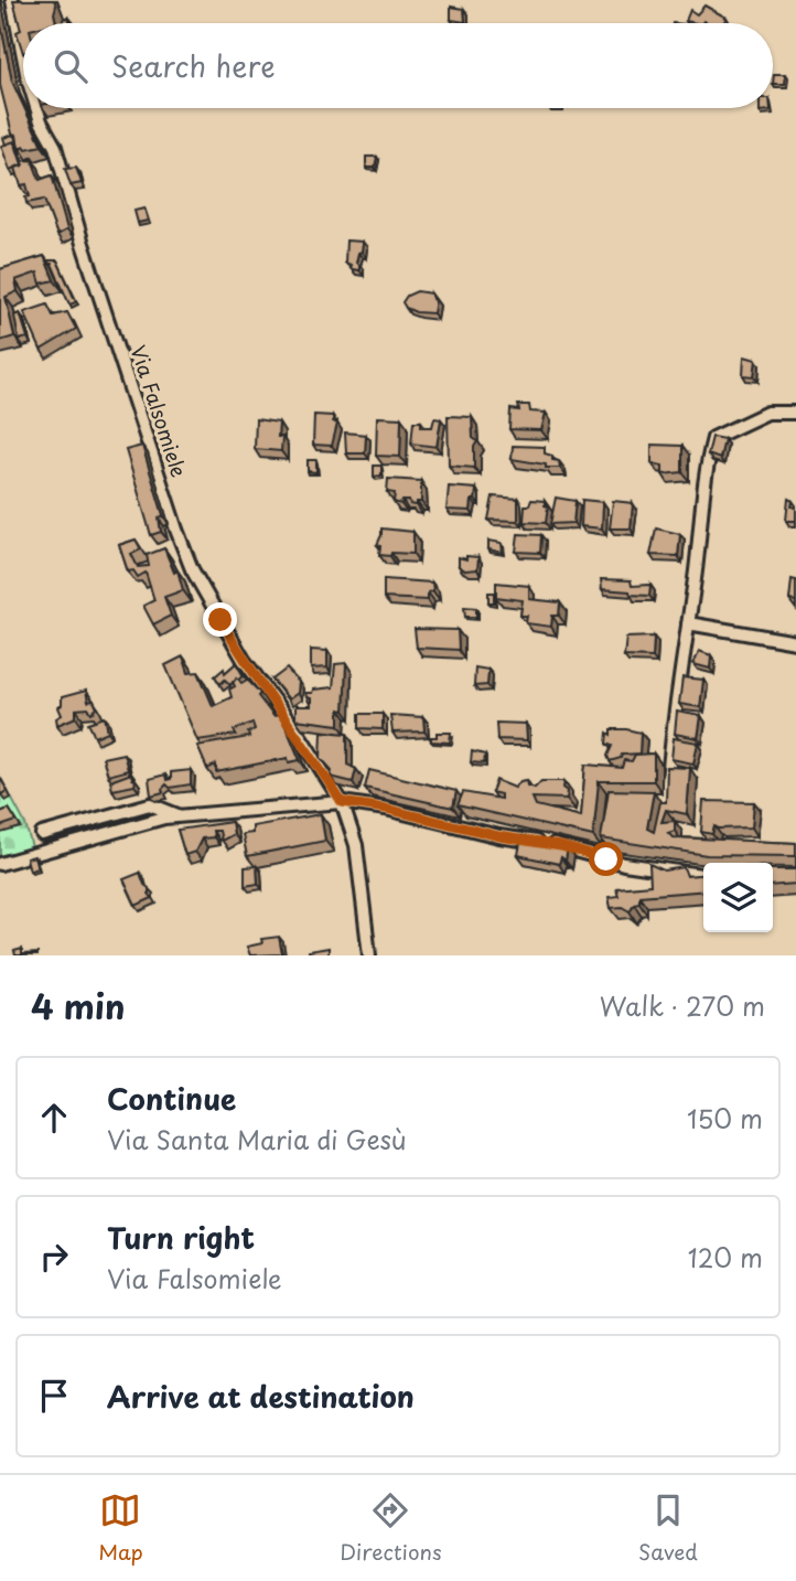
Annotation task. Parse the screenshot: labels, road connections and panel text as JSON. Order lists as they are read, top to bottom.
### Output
{
  "streets": {
    "street": ["Via Falsomiele"]
  },
  "page": {
    "search": "Search here",
    "heading": ["4 min", "Walk · 270 m"],
    "list": [
      ["Continue", "Via Santa Maria di Gesù", "150 m"],
      ["Turn right", "Via Falsomiele", "120 m"],
      "Arrive at destination"
    ],
    "nav": ["Map", "Directions", "Saved"]
  }
}
